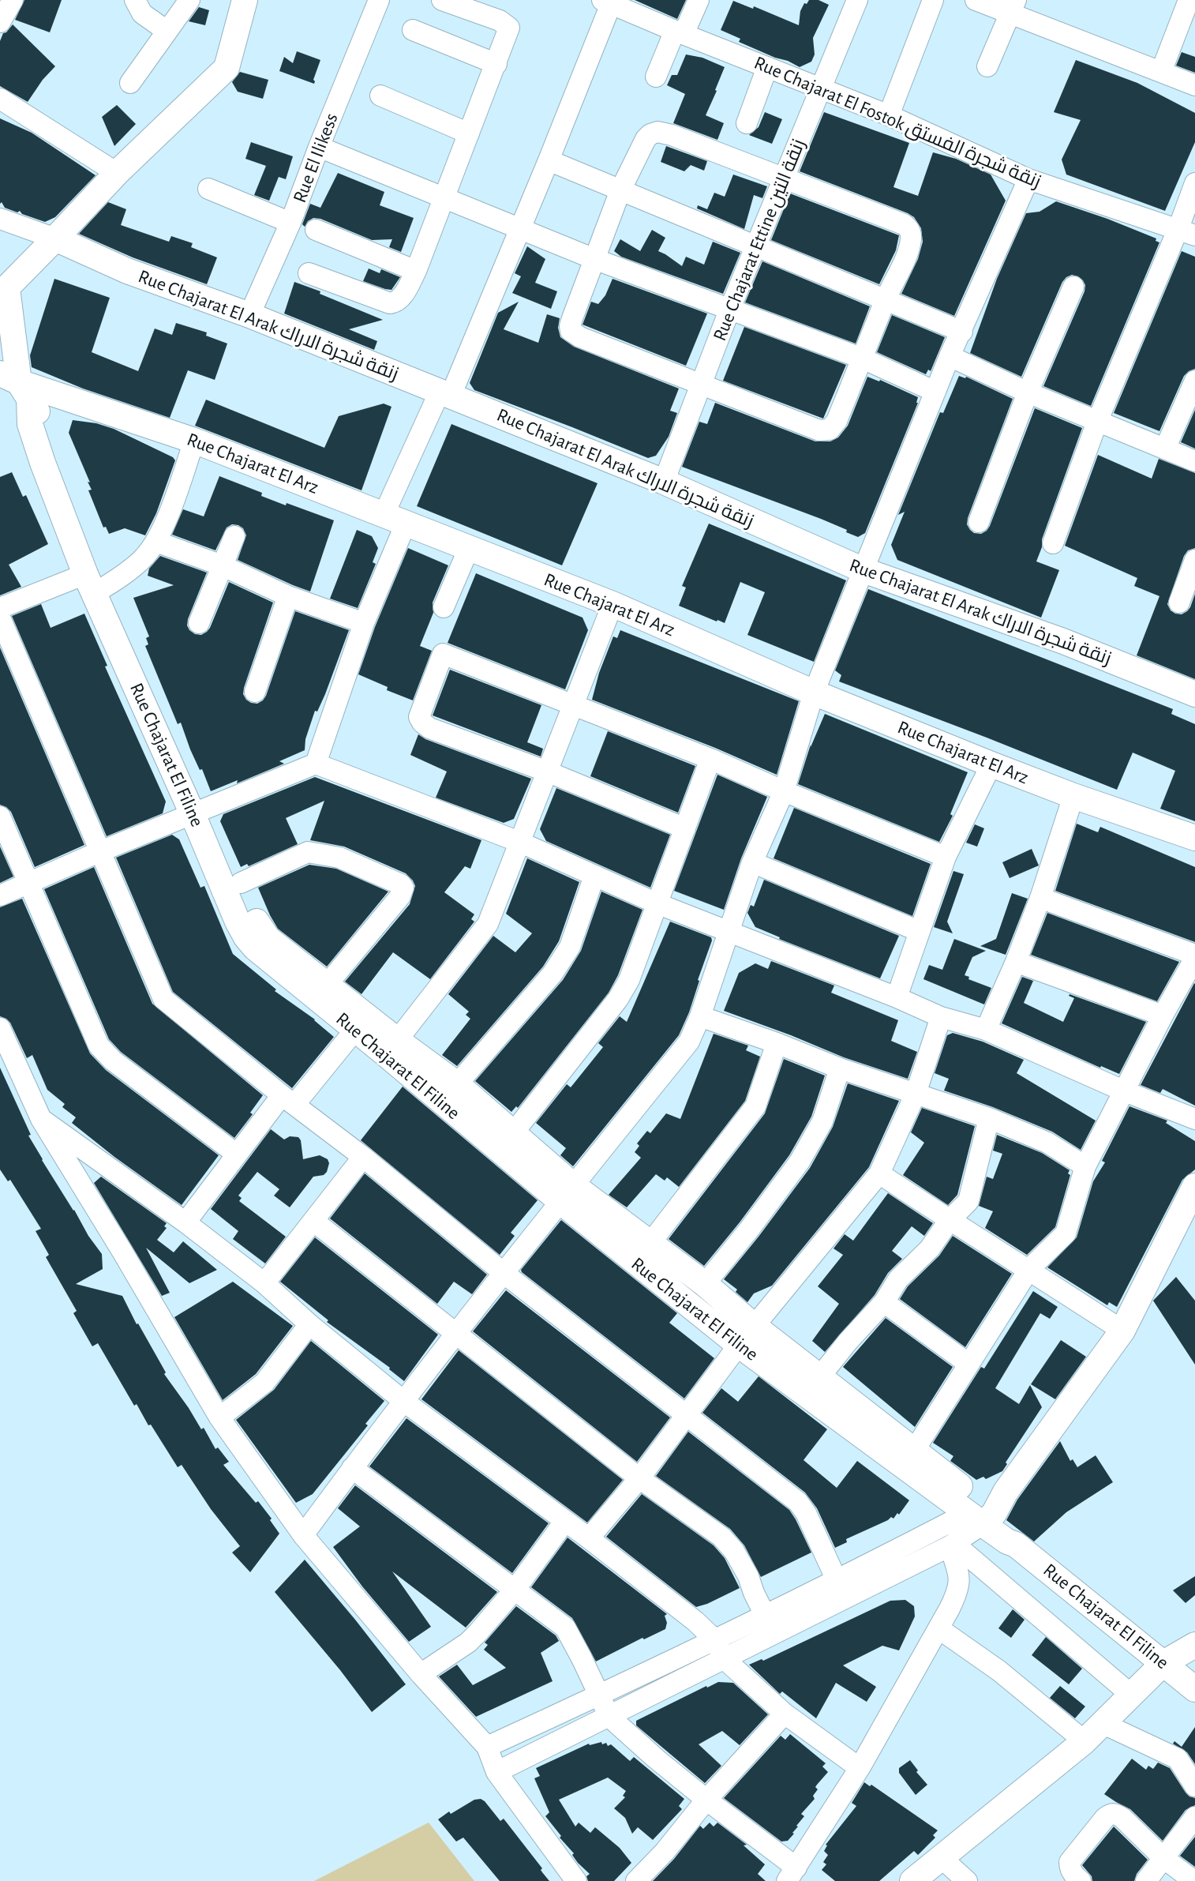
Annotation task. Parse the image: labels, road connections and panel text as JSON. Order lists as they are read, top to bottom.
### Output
{
  "streets": {
    "street": [
      "Rue Chajarat El Fostok زنقة شجرة الفستق",
      "Rue El Ilikess",
      "Rue Chajarat Ettine زنقة التين",
      "Rue Chajarat El Arak زنقة شجرة الاراك",
      "Rue Chajarat El Arz",
      "Rue Chajarat El Filine"
    ]
  },
  "crossings": [
    ["Rue Chajarat El Fostok زنقة شجرة الفستق", "Rue Chajarat Ettine زنقة التين"],
    ["Rue El Ilikess", "Rue Chajarat El Arak زنقة شجرة الاراك"],
    ["Rue Chajarat Ettine زنقة التين", "Rue Chajarat El Arak زنقة شجرة الاراك"],
    ["Rue Chajarat El Arz", "Rue Chajarat El Filine"]
  ]
}
